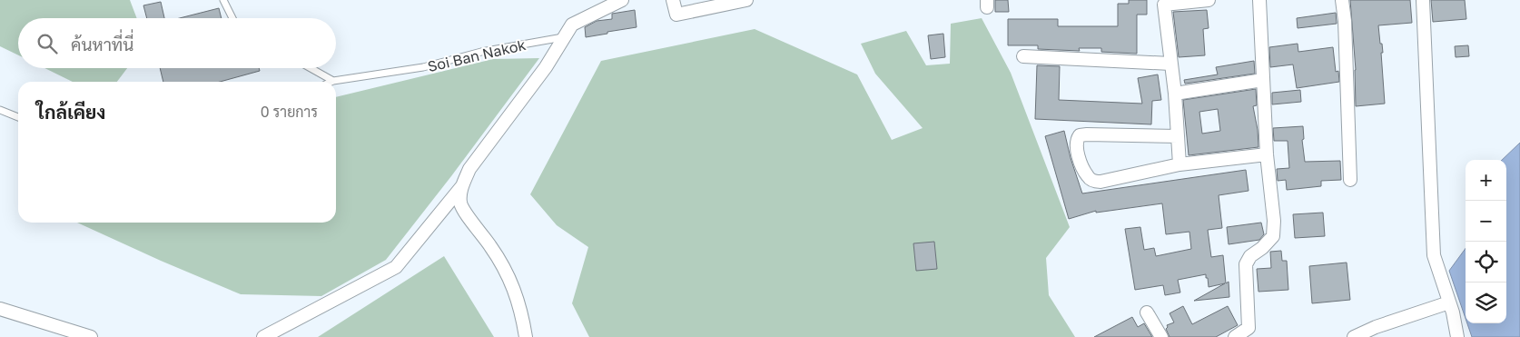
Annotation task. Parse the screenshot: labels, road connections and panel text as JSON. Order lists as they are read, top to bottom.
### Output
{
  "streets": {
    "lane": ["Soi Ban Nakok"]
  },
  "page": {
    "search": "ค้นหาที่นี่",
    "heading": ["ใกล้เคียง", "0 รายการ"],
    "map_buttons": ["+", "−"]
  }
}
